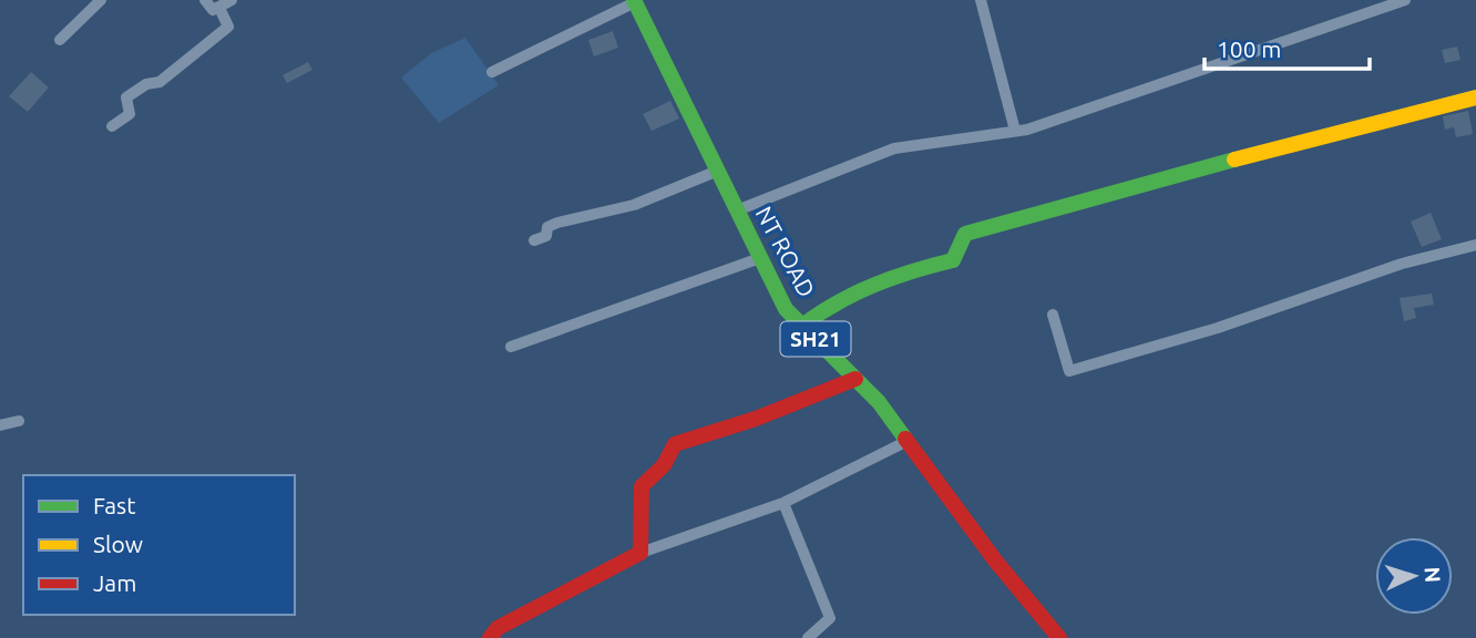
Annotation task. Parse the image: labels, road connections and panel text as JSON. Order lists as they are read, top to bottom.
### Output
{
  "streets": {
    "street": ["NT ROAD", "SH21"]
  },
  "legend": ["Fast", "Slow", "Jam"],
  "scale_bar": "100 m",
  "north": "right"
}
